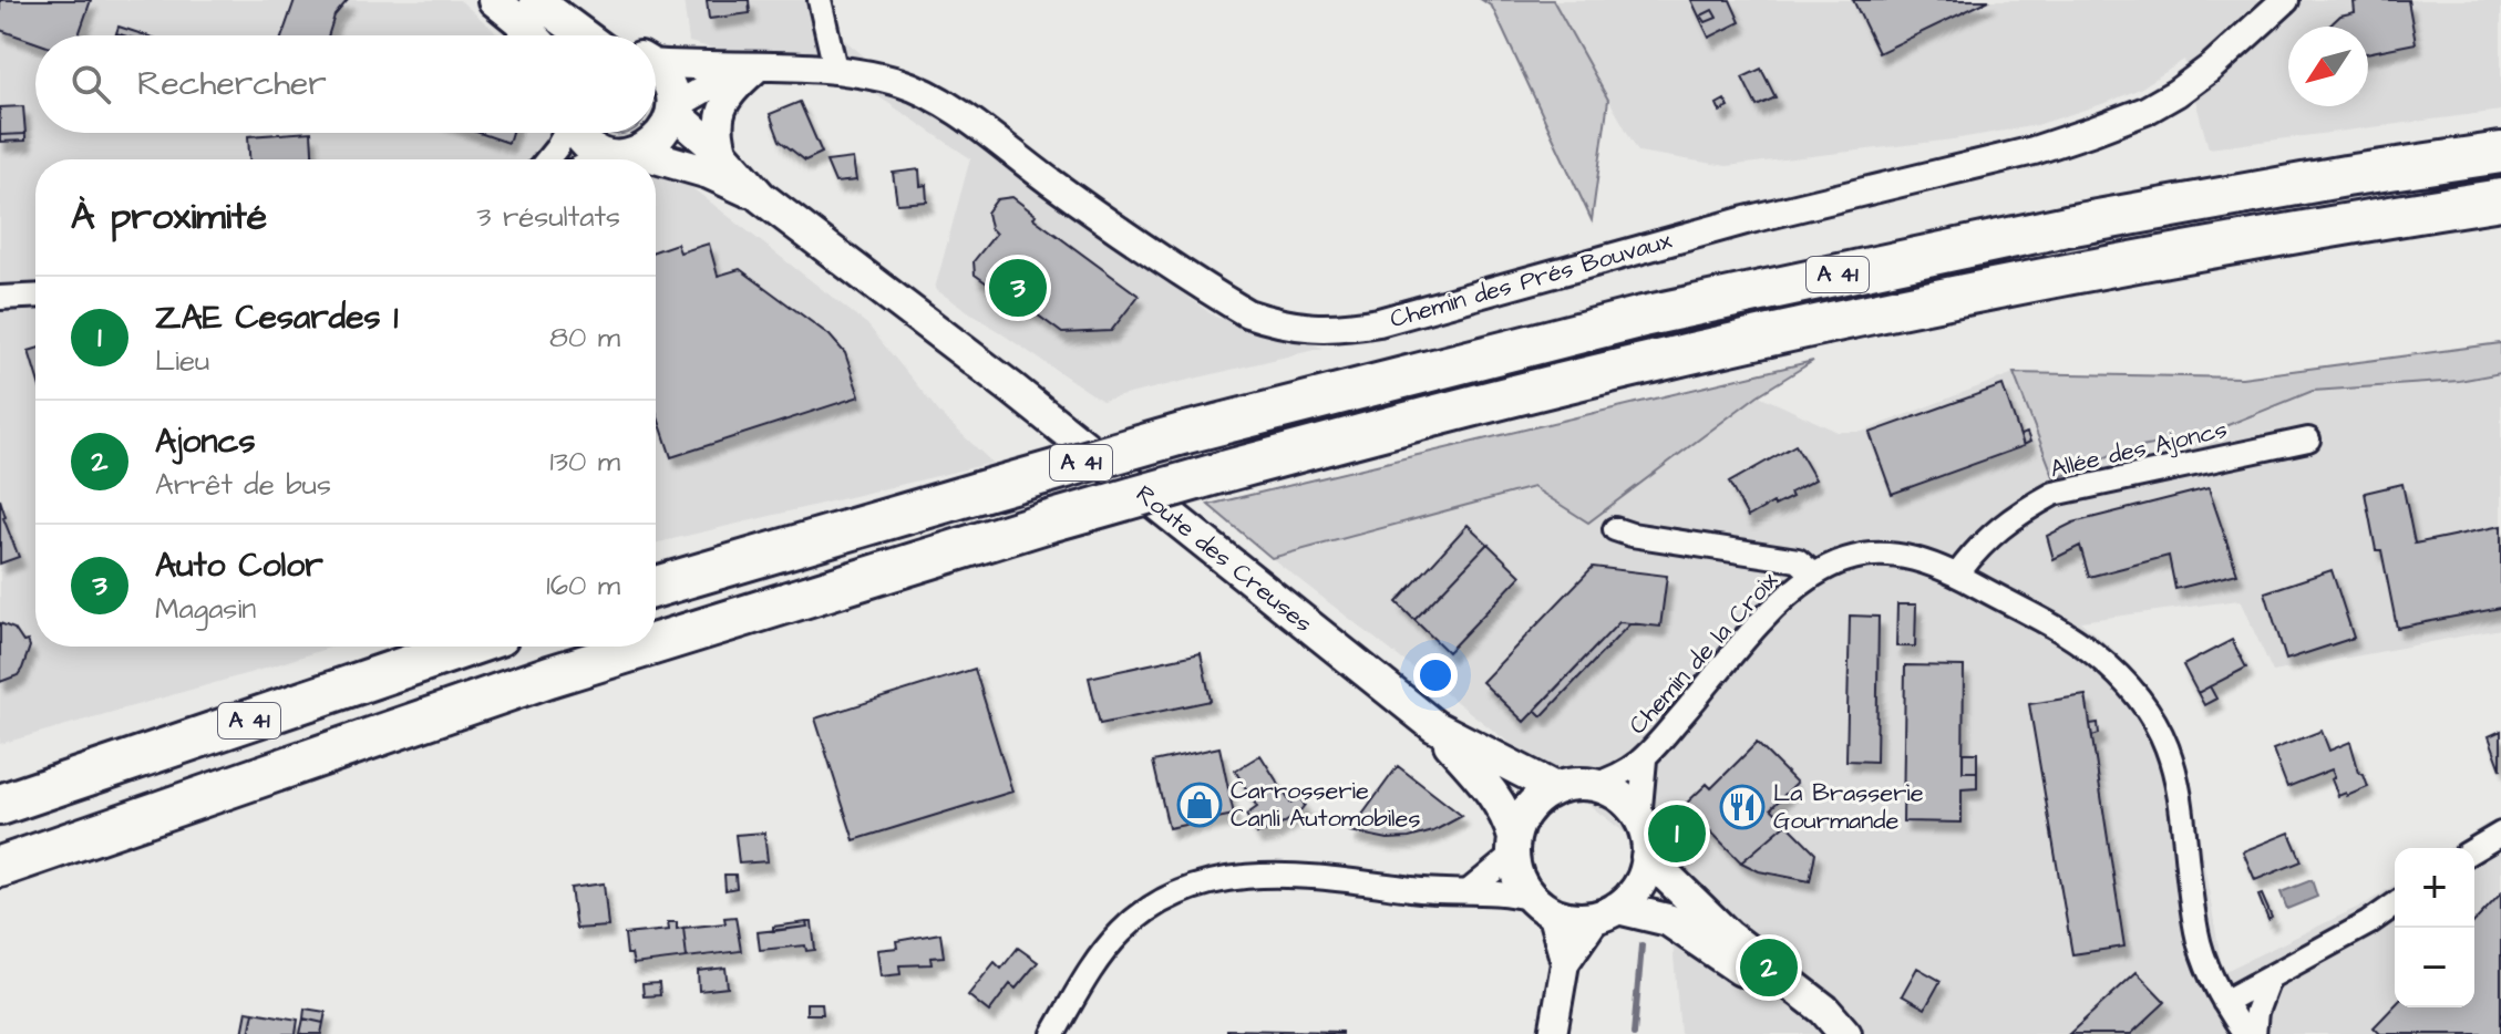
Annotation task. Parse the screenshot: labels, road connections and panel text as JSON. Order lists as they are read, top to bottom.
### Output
{
  "streets": {
    "highway": ["A 41"],
    "main road": ["Route des Creuses"],
    "street": ["Chemin des Prés Bouvaux", "Allée des Ajoncs", "Chemin de la Croix"]
  },
  "crossings": [
    ["Allée des Ajoncs", "Chemin de la Croix"],
    ["Route des Creuses", "Chemin de la Croix"]
  ],
  "places": {
    "shop": ["Carrosserie Canli Automobiles"],
    "restaurant": ["La Brasserie Gourmande"]
  },
  "north": "bottom left",
  "page": {
    "search": "Rechercher",
    "heading": ["À proximité", "3 résultats"],
    "pins": ["3", "1", "2"],
    "list": [
      {
        "mark": "1",
        "name": "ZAE Cesardes 1",
        "note": "Lieu",
        "value": "80 m"
      },
      {
        "mark": "2",
        "name": "Ajoncs",
        "note": "Arrêt de bus",
        "value": "130 m"
      },
      {
        "mark": "3",
        "name": "Auto Color",
        "note": "Magasin",
        "value": "160 m"
      }
    ],
    "map_buttons": ["+", "−"]
  }
}
